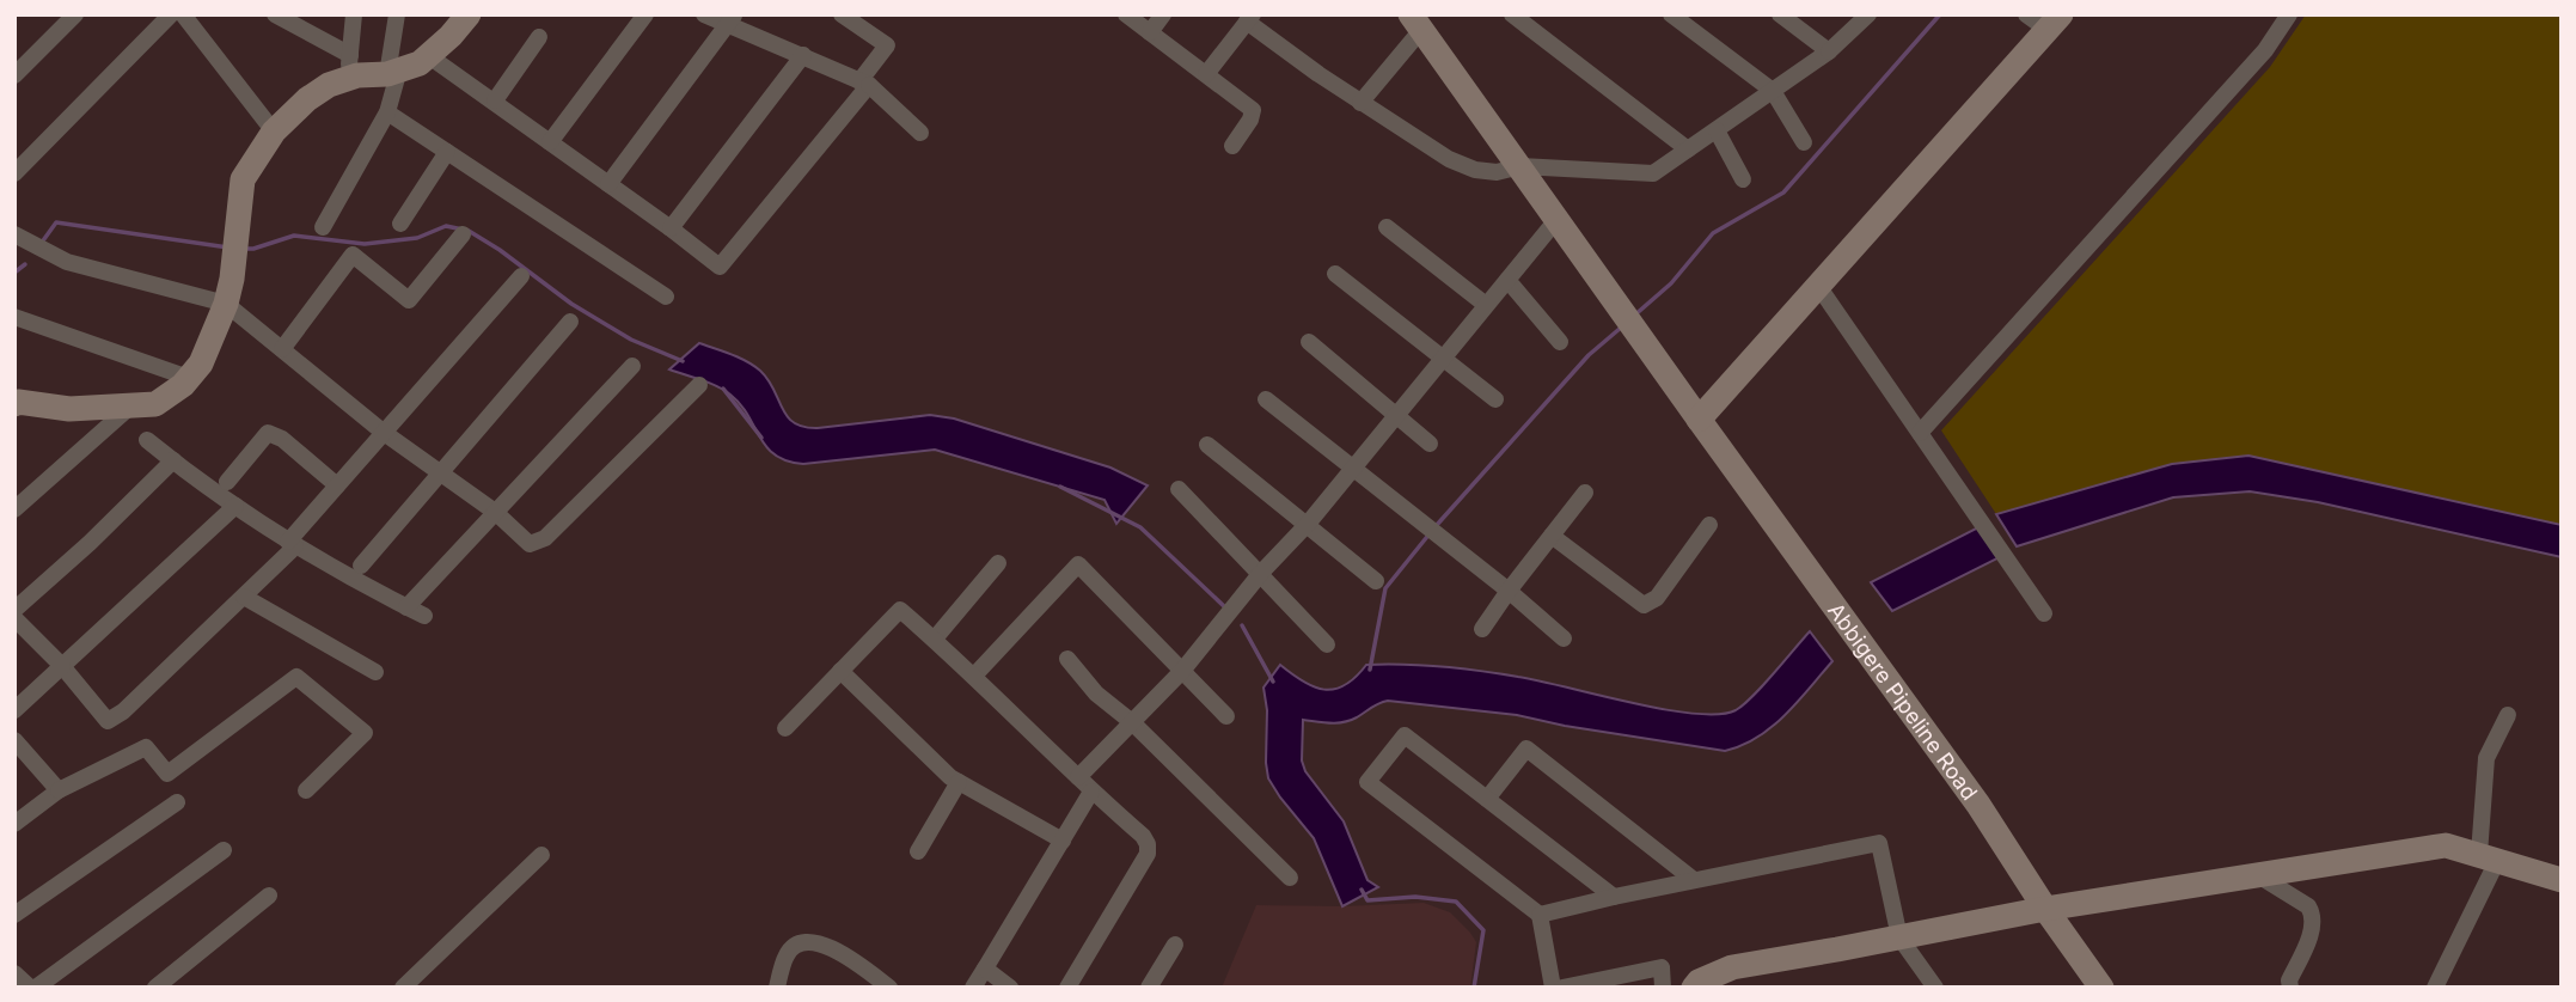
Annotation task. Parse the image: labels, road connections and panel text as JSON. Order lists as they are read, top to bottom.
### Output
{
  "streets": {
    "street": ["Abbigere Pipeline Road"]
  }
}
